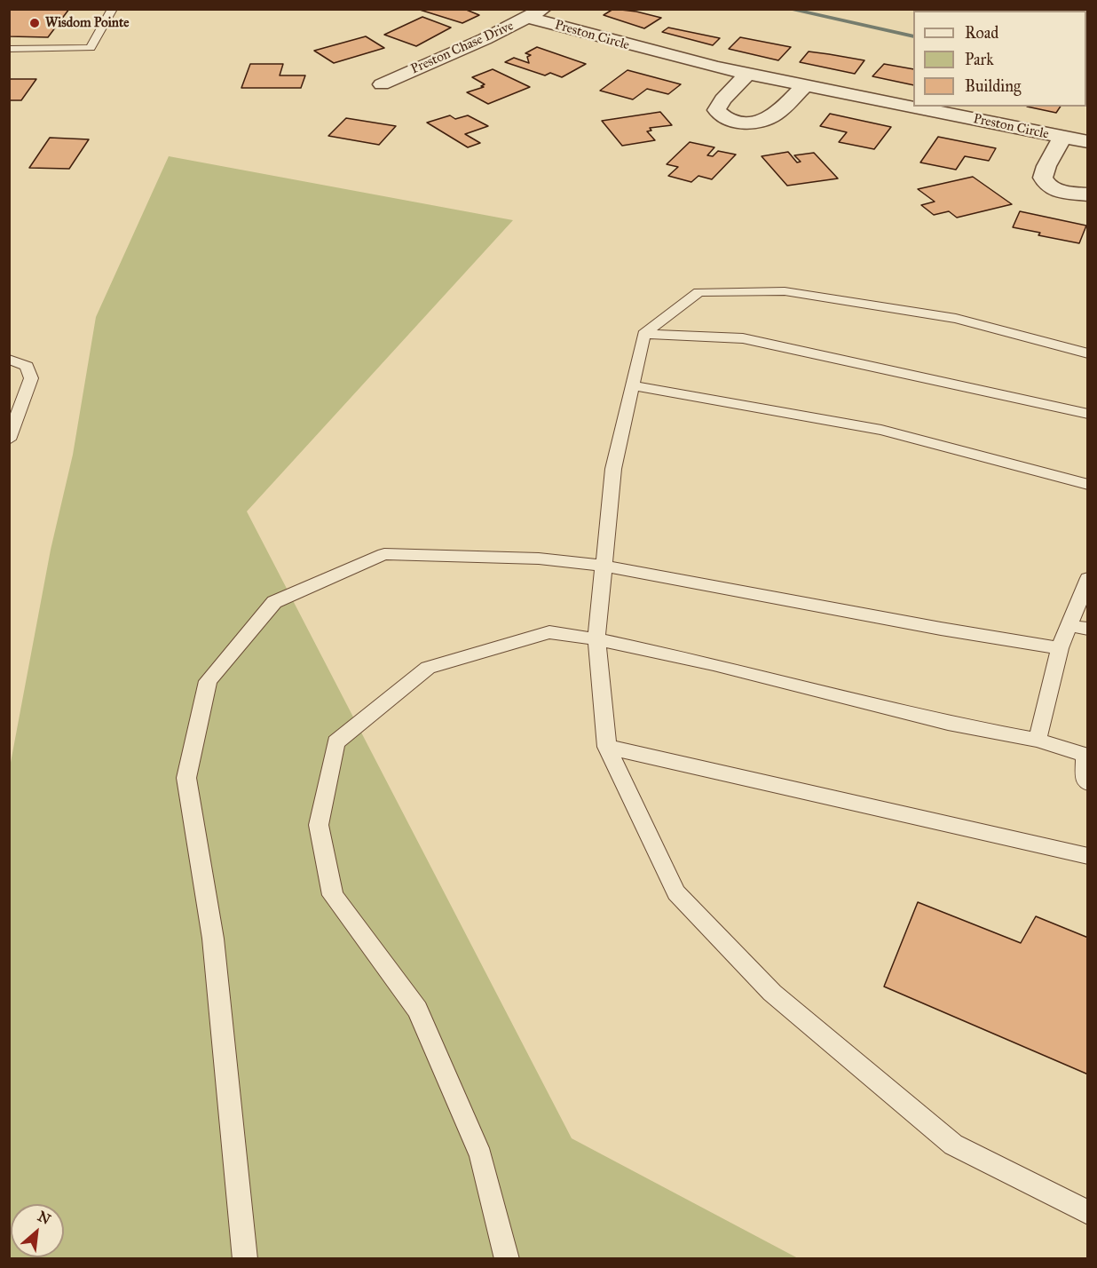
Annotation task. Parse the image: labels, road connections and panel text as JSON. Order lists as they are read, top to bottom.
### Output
{
  "streets": {
    "street": ["Preston Circle", "Preston Chase Drive"]
  },
  "crossings": [
    ["Preston Circle", "Preston Chase Drive"]
  ],
  "places": ["Wisdom Pointe"],
  "legend": ["Road", "Park", "Building"],
  "north": "top right"
}
